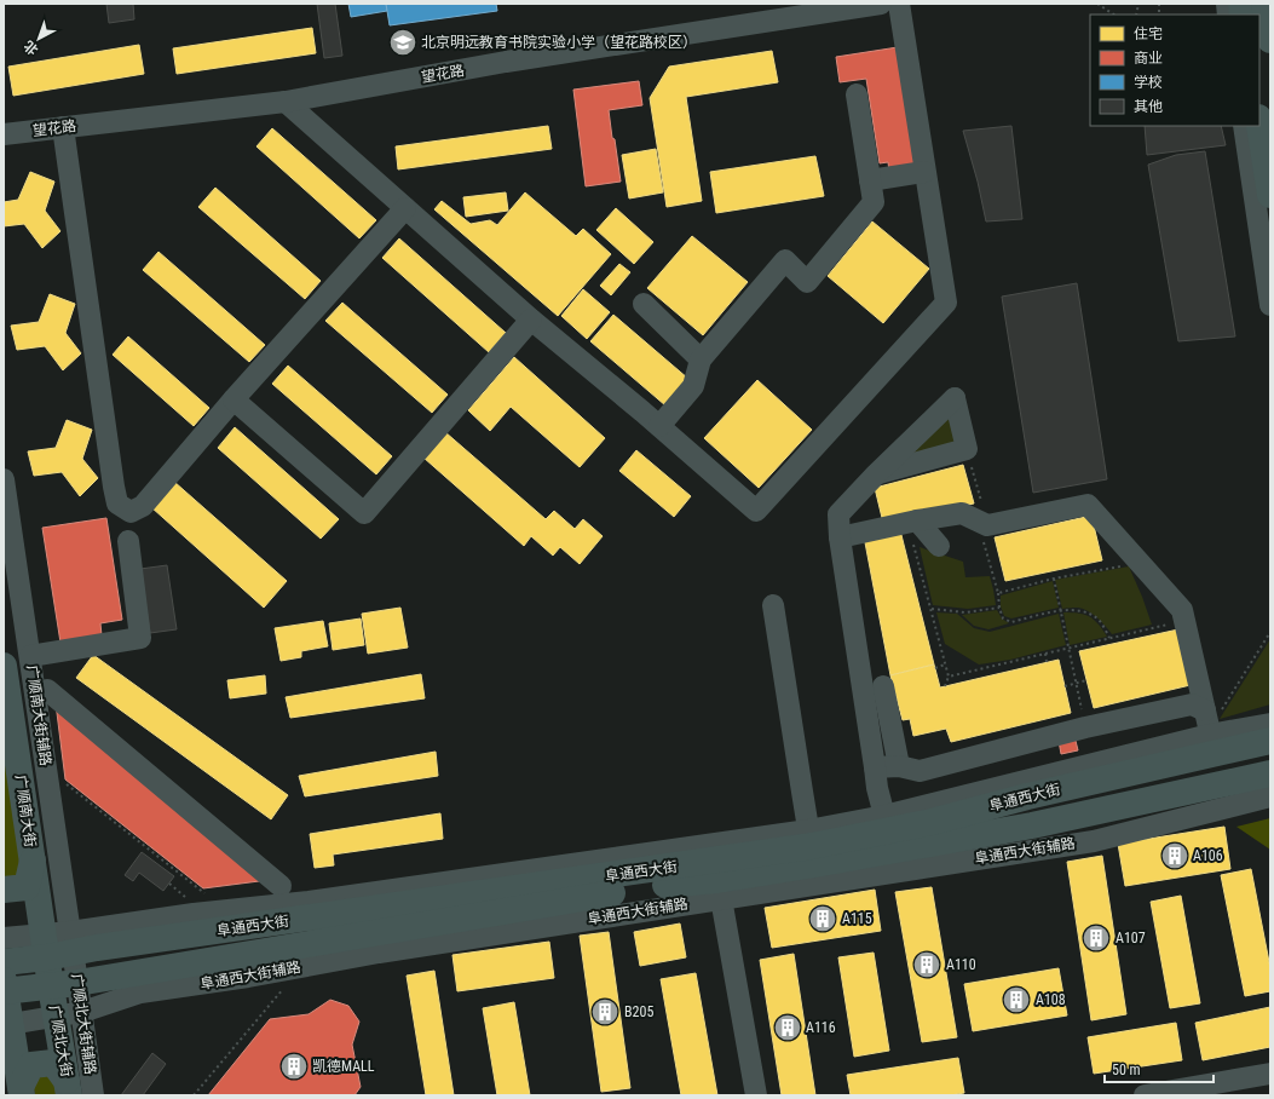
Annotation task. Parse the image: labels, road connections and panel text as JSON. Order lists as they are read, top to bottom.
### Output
{
  "streets": {
    "main road": ["阜通西大街", "广顺南大街", "广顺北大街"],
    "street": [
      "望花路",
      "广顺南大街辅路",
      "阜通西大街辅路",
      "广顺北大街辅路"
    ]
  },
  "crossings": [
    ["广顺南大街辅路", "阜通西大街"],
    ["广顺南大街辅路", "广顺北大街辅路"],
    ["阜通西大街", "广顺南大街"],
    ["阜通西大街", "阜通西大街辅路"],
    ["阜通西大街", "广顺北大街辅路"],
    ["阜通西大街", "广顺北大街"],
    ["广顺南大街", "广顺北大街"],
    ["阜通西大街辅路", "广顺北大街辅路"],
    ["阜通西大街辅路", "广顺北大街"]
  ],
  "places": {
    "school or university": ["北京明远教育书院实验小学（望花路校区）"],
    "building": [
      "A106",
      "A115",
      "A107",
      "A110",
      "A108",
      "B205",
      "A116",
      "凯德MALL"
    ]
  },
  "legend": [
    "住宅",
    "商业",
    "学校",
    "其他"
  ],
  "scale_bar": "50 m",
  "north": "bottom left"
}
